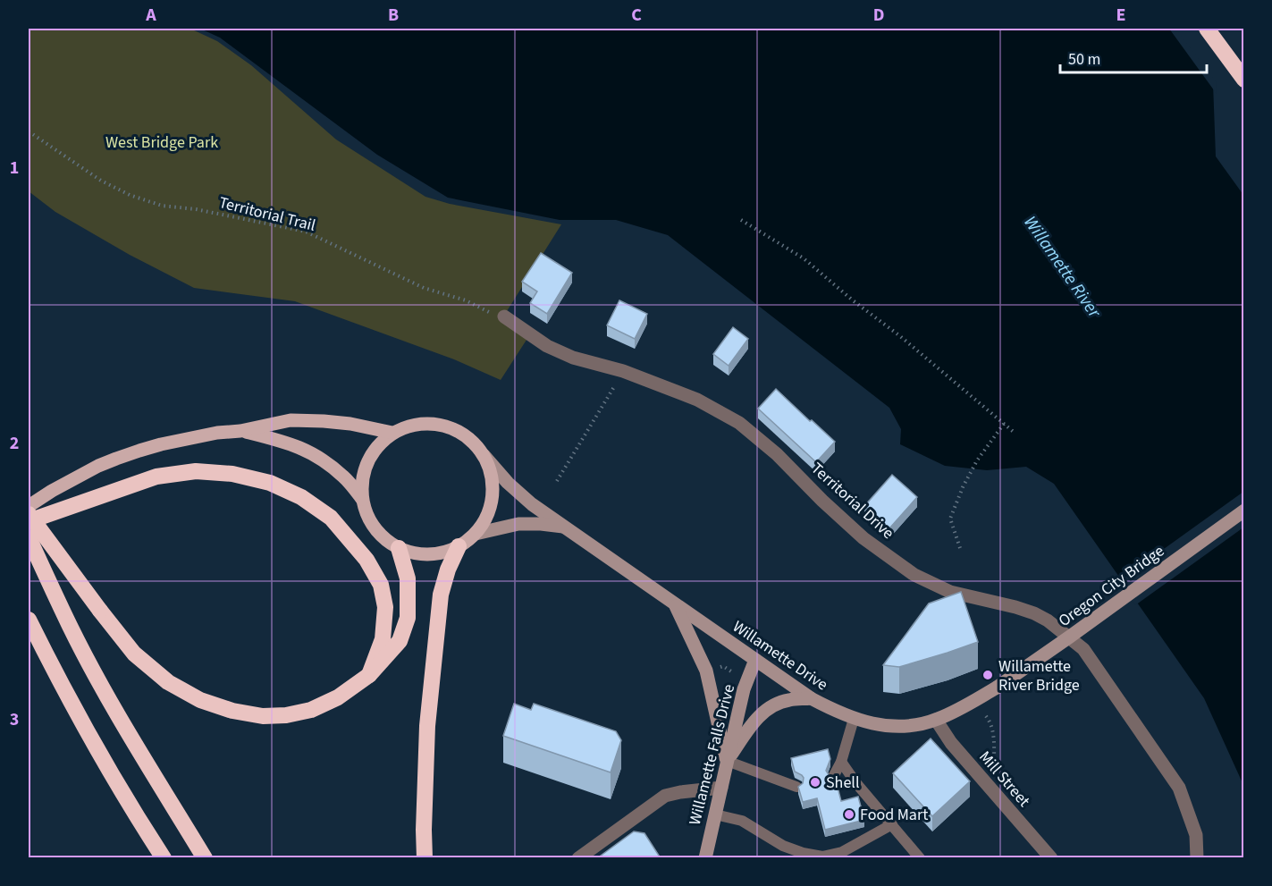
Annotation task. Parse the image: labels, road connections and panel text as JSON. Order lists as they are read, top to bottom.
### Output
{
  "streets": {
    "main road": ["Oregon City Bridge", "Willamette Drive", "Willamette Falls Drive"],
    "street": ["Territorial Drive", "Mill Street"],
    "path": ["Territorial Trail"]
  },
  "crossings": [
    ["Territorial Trail", "Territorial Drive"],
    ["Oregon City Bridge", "Willamette Drive"],
    ["Willamette Drive", "Willamette Falls Drive"],
    ["Willamette Drive", "Mill Street"]
  ],
  "water": ["Willamette River"],
  "parks": ["West Bridge Park"],
  "places": ["Willamette River Bridge", "Shell", "Food Mart"],
  "scale_bar": "50 m",
  "grid": {
    "columns": [
      "A",
      "B",
      "C",
      "D",
      "E"
    ],
    "rows": ["1", "2", "3"]
  }
}
